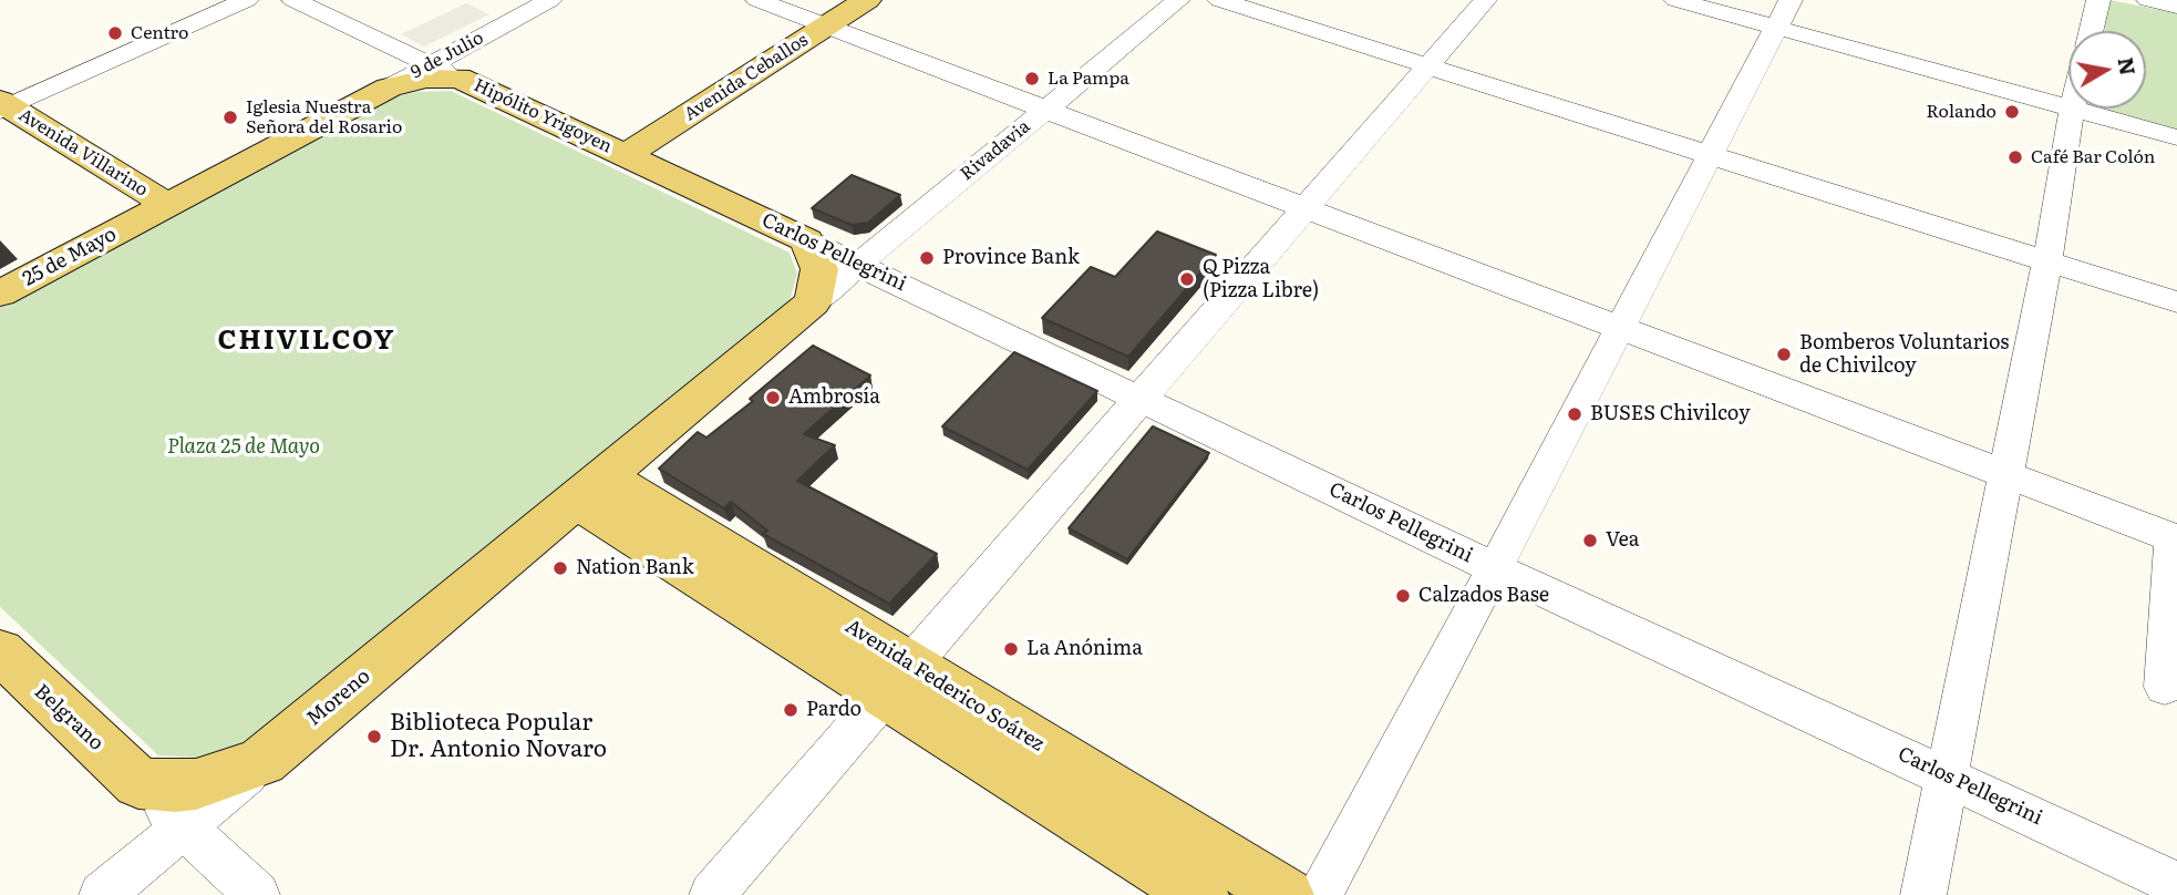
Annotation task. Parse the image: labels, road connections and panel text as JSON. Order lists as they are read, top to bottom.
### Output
{
  "streets": {
    "main road": [
      "9 de Julio",
      "Avenida Ceballos",
      "Hipólito Yrigoyen",
      "Rivadavia",
      "Avenida Villarino",
      "Carlos Pellegrini",
      "25 de Mayo",
      "Avenida Federico Soárez",
      "Moreno",
      "Belgrano"
    ]
  },
  "crossings": [
    ["9 de Julio", "Hipólito Yrigoyen"],
    ["9 de Julio", "Avenida Villarino"],
    ["9 de Julio", "25 de Mayo"],
    ["Avenida Ceballos", "Hipólito Yrigoyen"],
    ["Avenida Ceballos", "Carlos Pellegrini"],
    ["Hipólito Yrigoyen", "Carlos Pellegrini"],
    ["Rivadavia", "Carlos Pellegrini"],
    ["Rivadavia", "Avenida Federico Soárez"],
    ["Rivadavia", "Moreno"],
    ["Avenida Villarino", "25 de Mayo"],
    ["Avenida Federico Soárez", "Moreno"],
    ["Moreno", "Belgrano"]
  ],
  "districts": ["CHIVILCOY"],
  "parks": ["Plaza 25 de Mayo"],
  "places": [
    "Centro",
    "La Pampa",
    "Rolando",
    "Iglesia Nuestra Señora del Rosario",
    "Café Bar Colón",
    "Province Bank",
    "Q Pizza (Pizza Libre)",
    "Bomberos Voluntarios de Chivilcoy",
    "Ambrosía",
    "BUSES Chivilcoy",
    "Vea",
    "Nation Bank",
    "Calzados Base",
    "La Anónima",
    "Pardo",
    "Biblioteca Popular Dr. Antonio Novaro"
  ],
  "north": "right"
}
